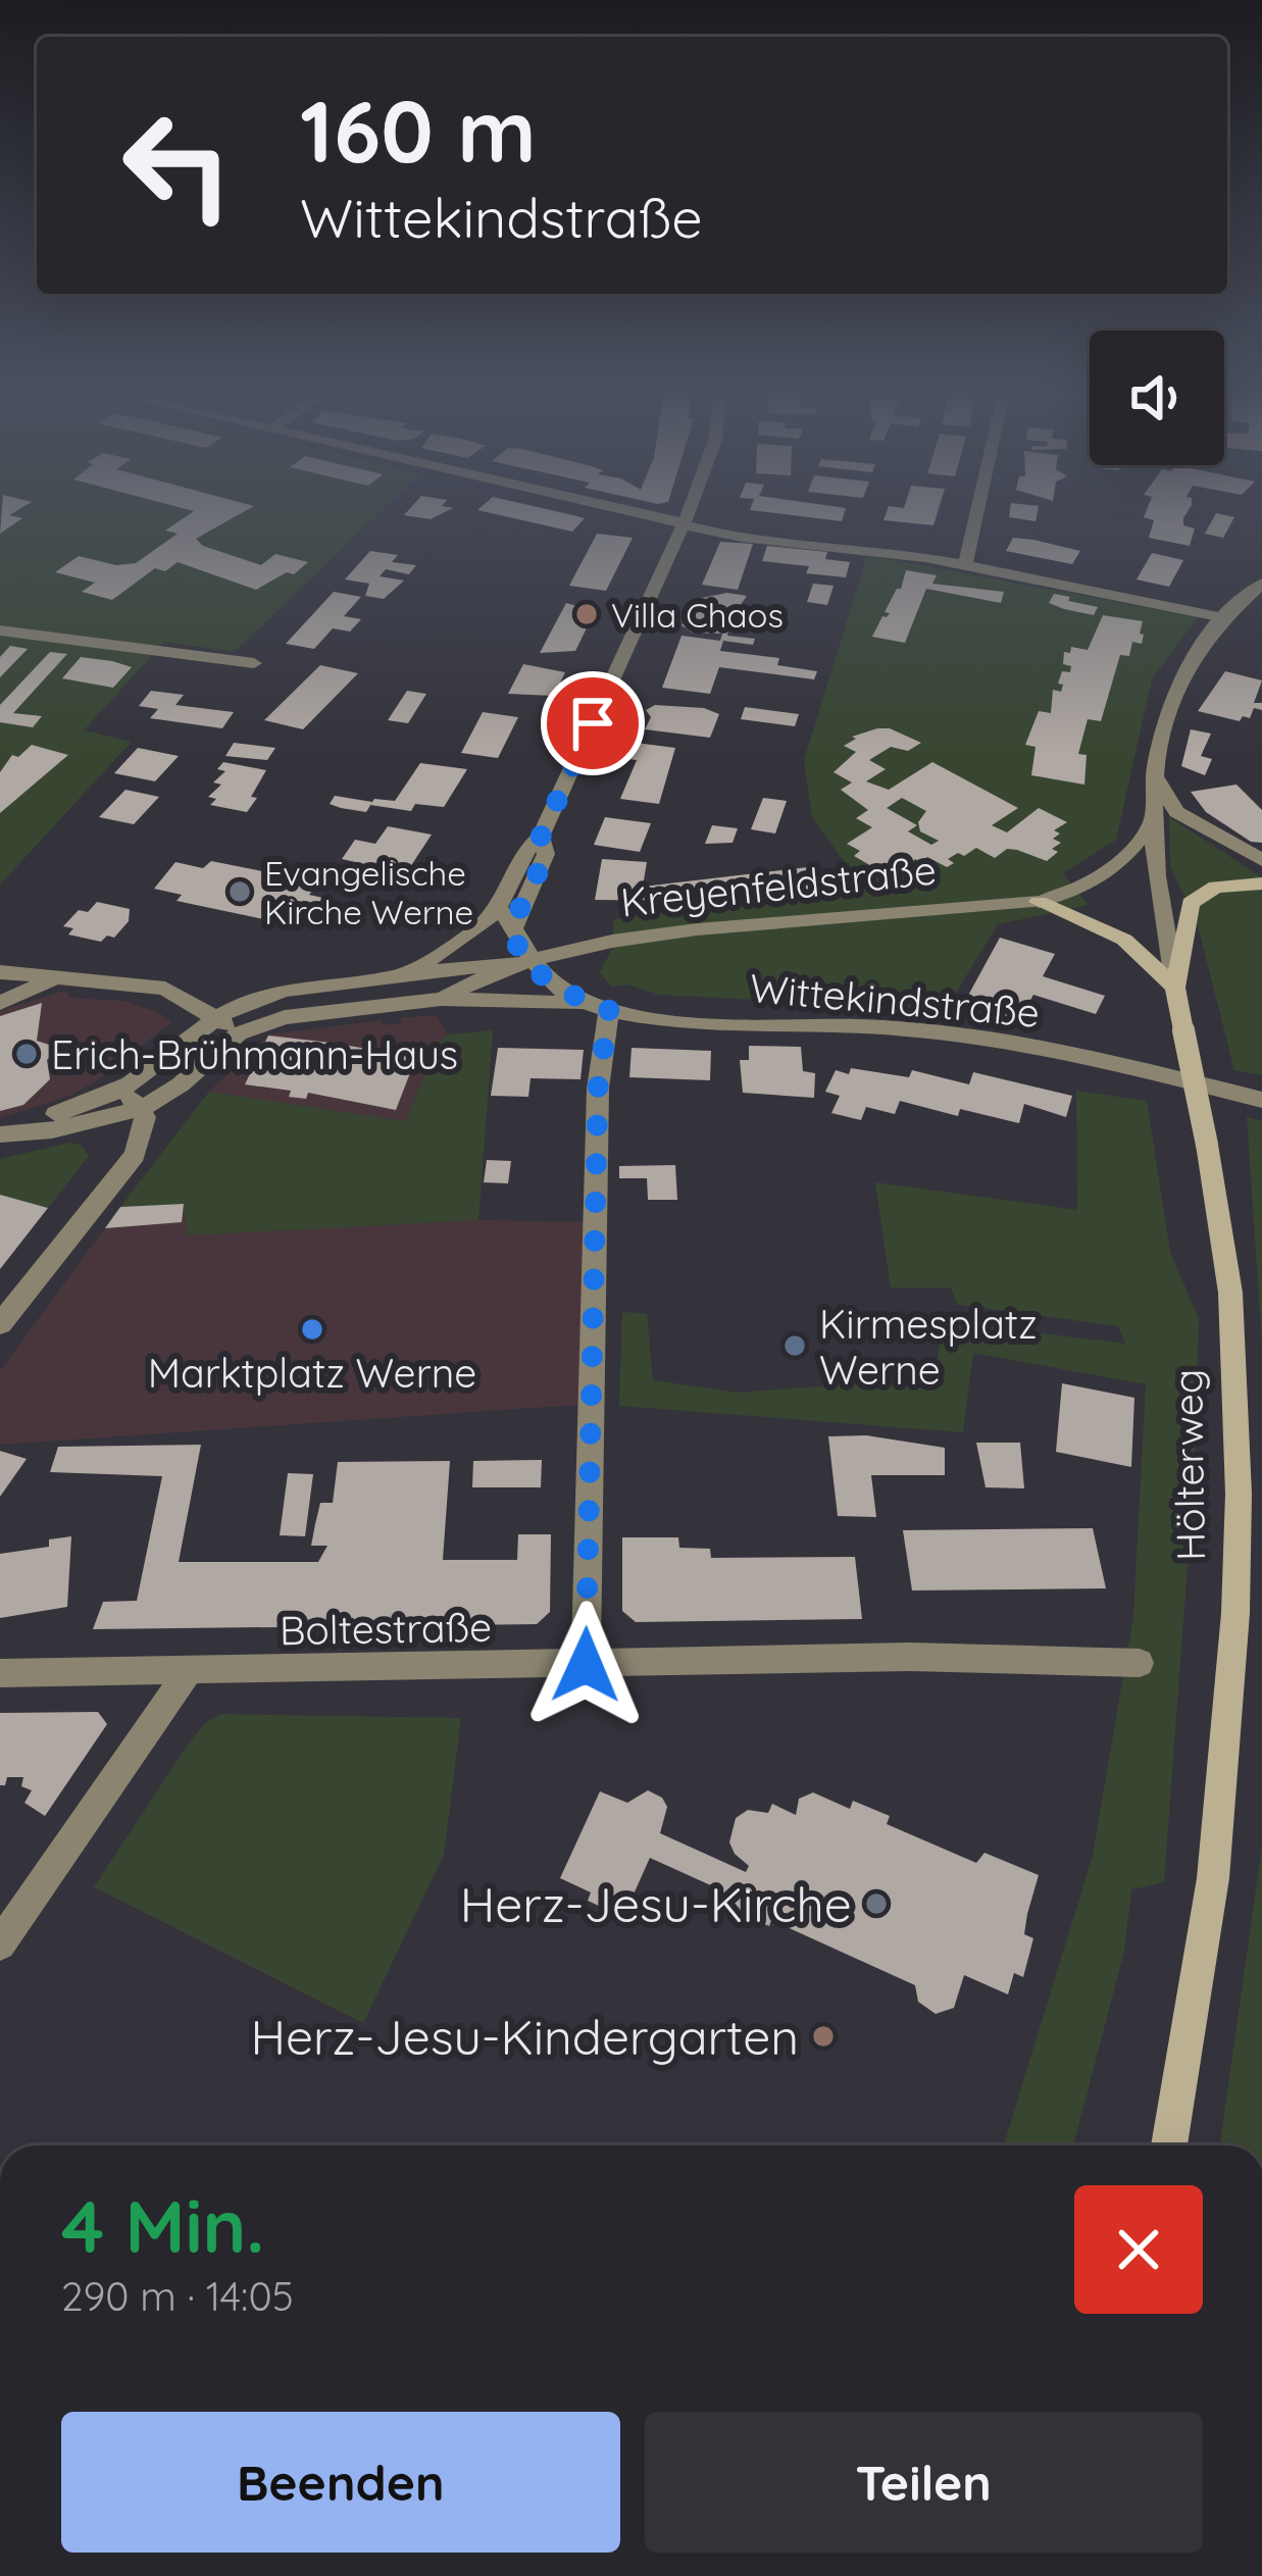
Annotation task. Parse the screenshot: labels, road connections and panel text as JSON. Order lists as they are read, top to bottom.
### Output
{
  "streets": {
    "main road": ["Hölterweg"],
    "street": ["Kreyenfeldstraße", "Wittekindstraße", "Boltestraße"]
  },
  "crossings": [
    ["Kreyenfeldstraße", "Wittekindstraße"],
    ["Kreyenfeldstraße", "Hölterweg"]
  ],
  "places": [
    "Villa Chaos",
    "Evangelische Kirche Werne",
    "Erich-Brühmann-Haus",
    "Marktplatz Werne",
    "Kirmesplatz Werne",
    "Herz-Jesu-Kirche",
    "Herz-Jesu-Kindergarten"
  ],
  "page": {
    "turn": ["160 m", "Wittekindstraße"],
    "heading": ["4 Min.", "290 m · 14:05"],
    "buttons": ["Beenden", "Teilen"]
  }
}
